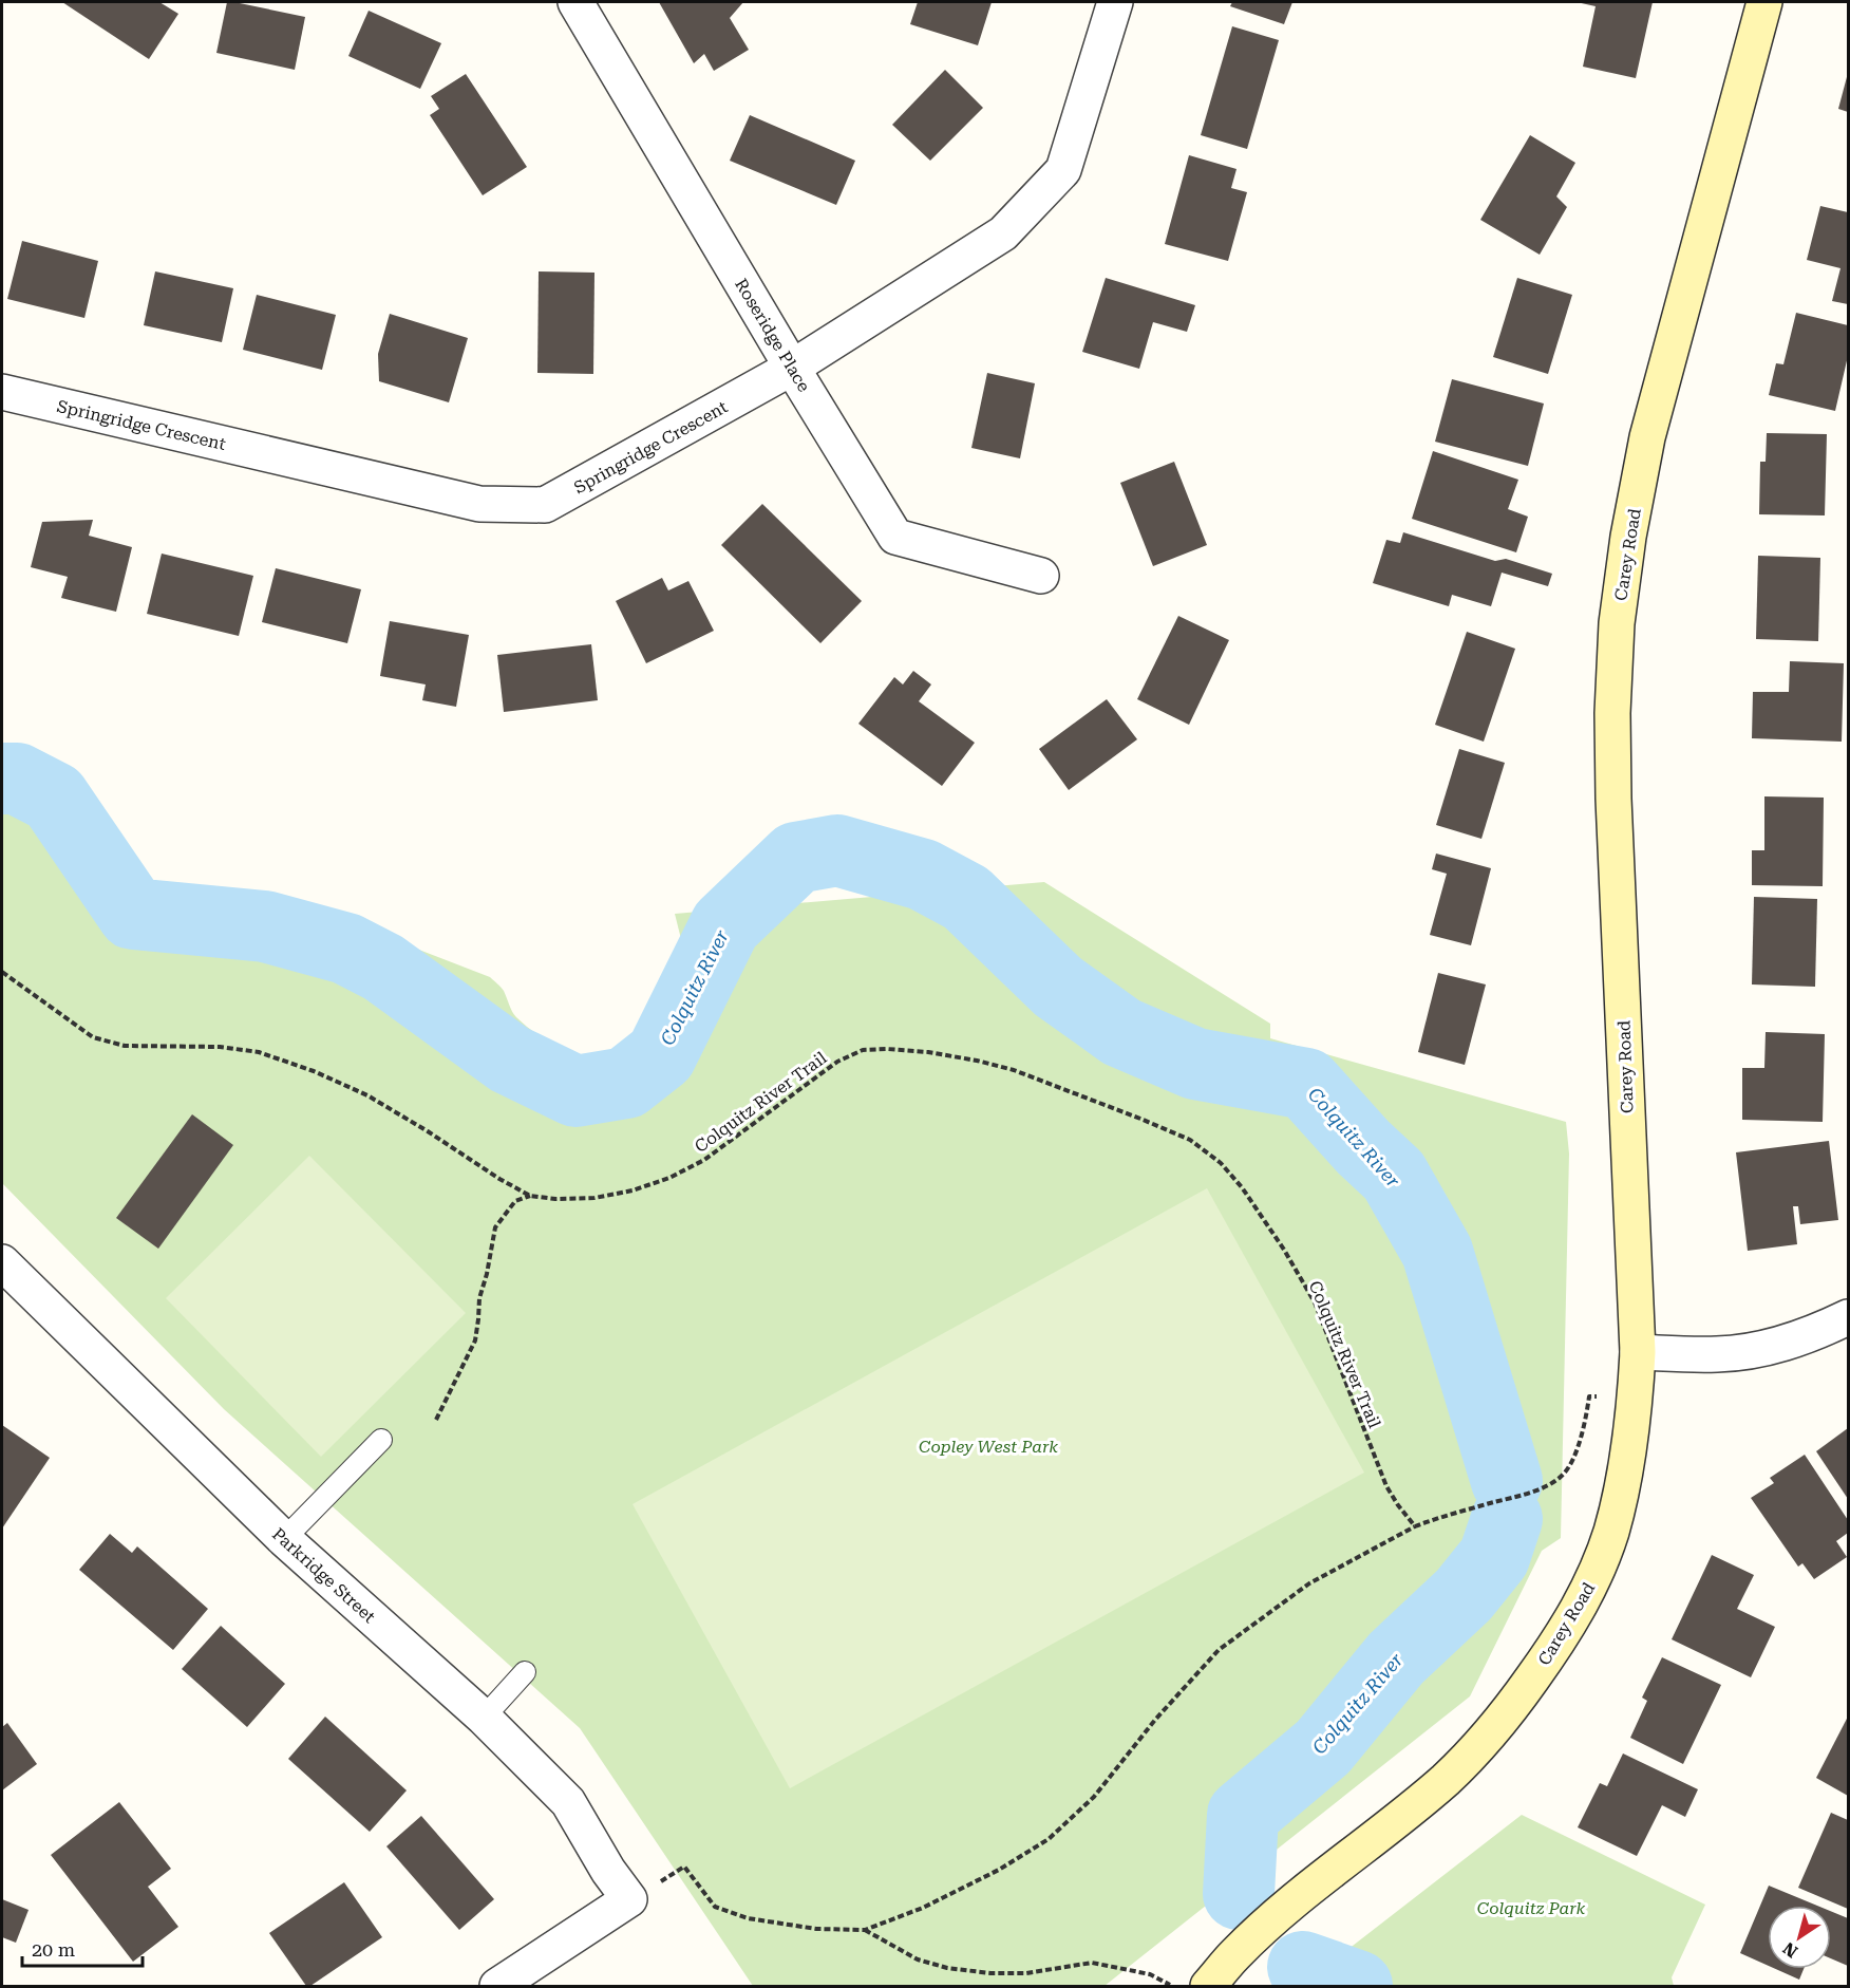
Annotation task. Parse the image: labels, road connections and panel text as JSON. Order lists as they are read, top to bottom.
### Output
{
  "streets": {
    "street": [
      "Roseridge Place",
      "Springridge Crescent",
      "Carey Road",
      "Parkridge Street"
    ],
    "path": ["Colquitz River Trail"]
  },
  "crossings": [
    ["Roseridge Place", "Springridge Crescent"]
  ],
  "water": ["Colquitz River"],
  "parks": ["Copley West Park", "Colquitz Park"],
  "scale_bar": "20 m",
  "north": "bottom left"
}
